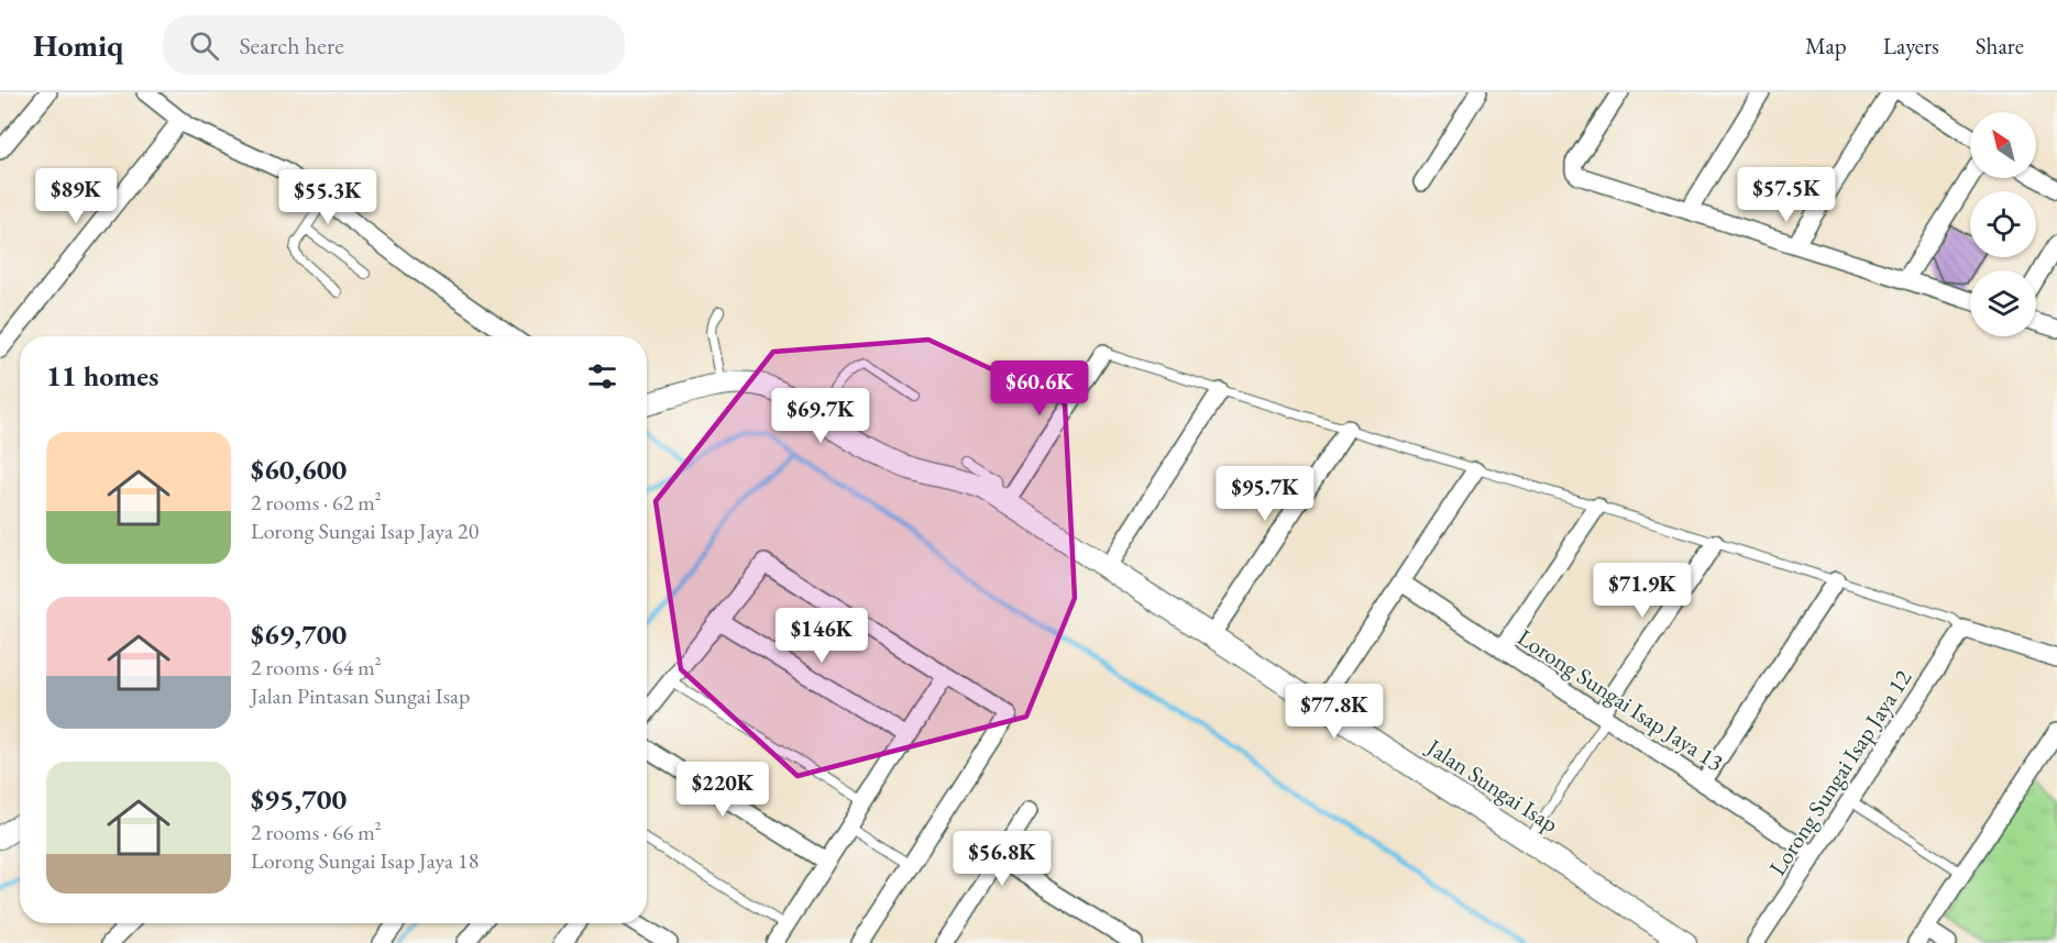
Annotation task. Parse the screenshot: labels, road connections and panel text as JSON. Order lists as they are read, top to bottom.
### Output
{
  "streets": {
    "street": ["Lorong Sungai Isap Jaya 13", "Lorong Sungai Isap Jaya 12", "Jalan Sungai Isap"]
  },
  "crossings": [
    ["Lorong Sungai Isap Jaya 13", "Lorong Sungai Isap Jaya 12"]
  ],
  "north": "top left",
  "page": {
    "header": "Homiq",
    "search": "Search here",
    "nav": ["Map", "Layers", "Share"],
    "price": [
      "$57.5K",
      "$89K",
      "$55.3K",
      "$60.6K",
      "$69.7K",
      "$95.7K",
      "$71.9K",
      "$146K",
      "$77.8K",
      "$220K",
      "$56.8K"
    ],
    "heading": "11 homes",
    "list": [
      {
        "name": "$60,600",
        "note": "2 rooms · 62 m² · Lorong Sungai Isap Jaya 20"
      },
      {
        "name": "$69,700",
        "note": "2 rooms · 64 m² · Jalan Pintasan Sungai Isap"
      },
      {
        "name": "$95,700",
        "note": "2 rooms · 66 m² · Lorong Sungai Isap Jaya 18"
      }
    ]
  }
}
